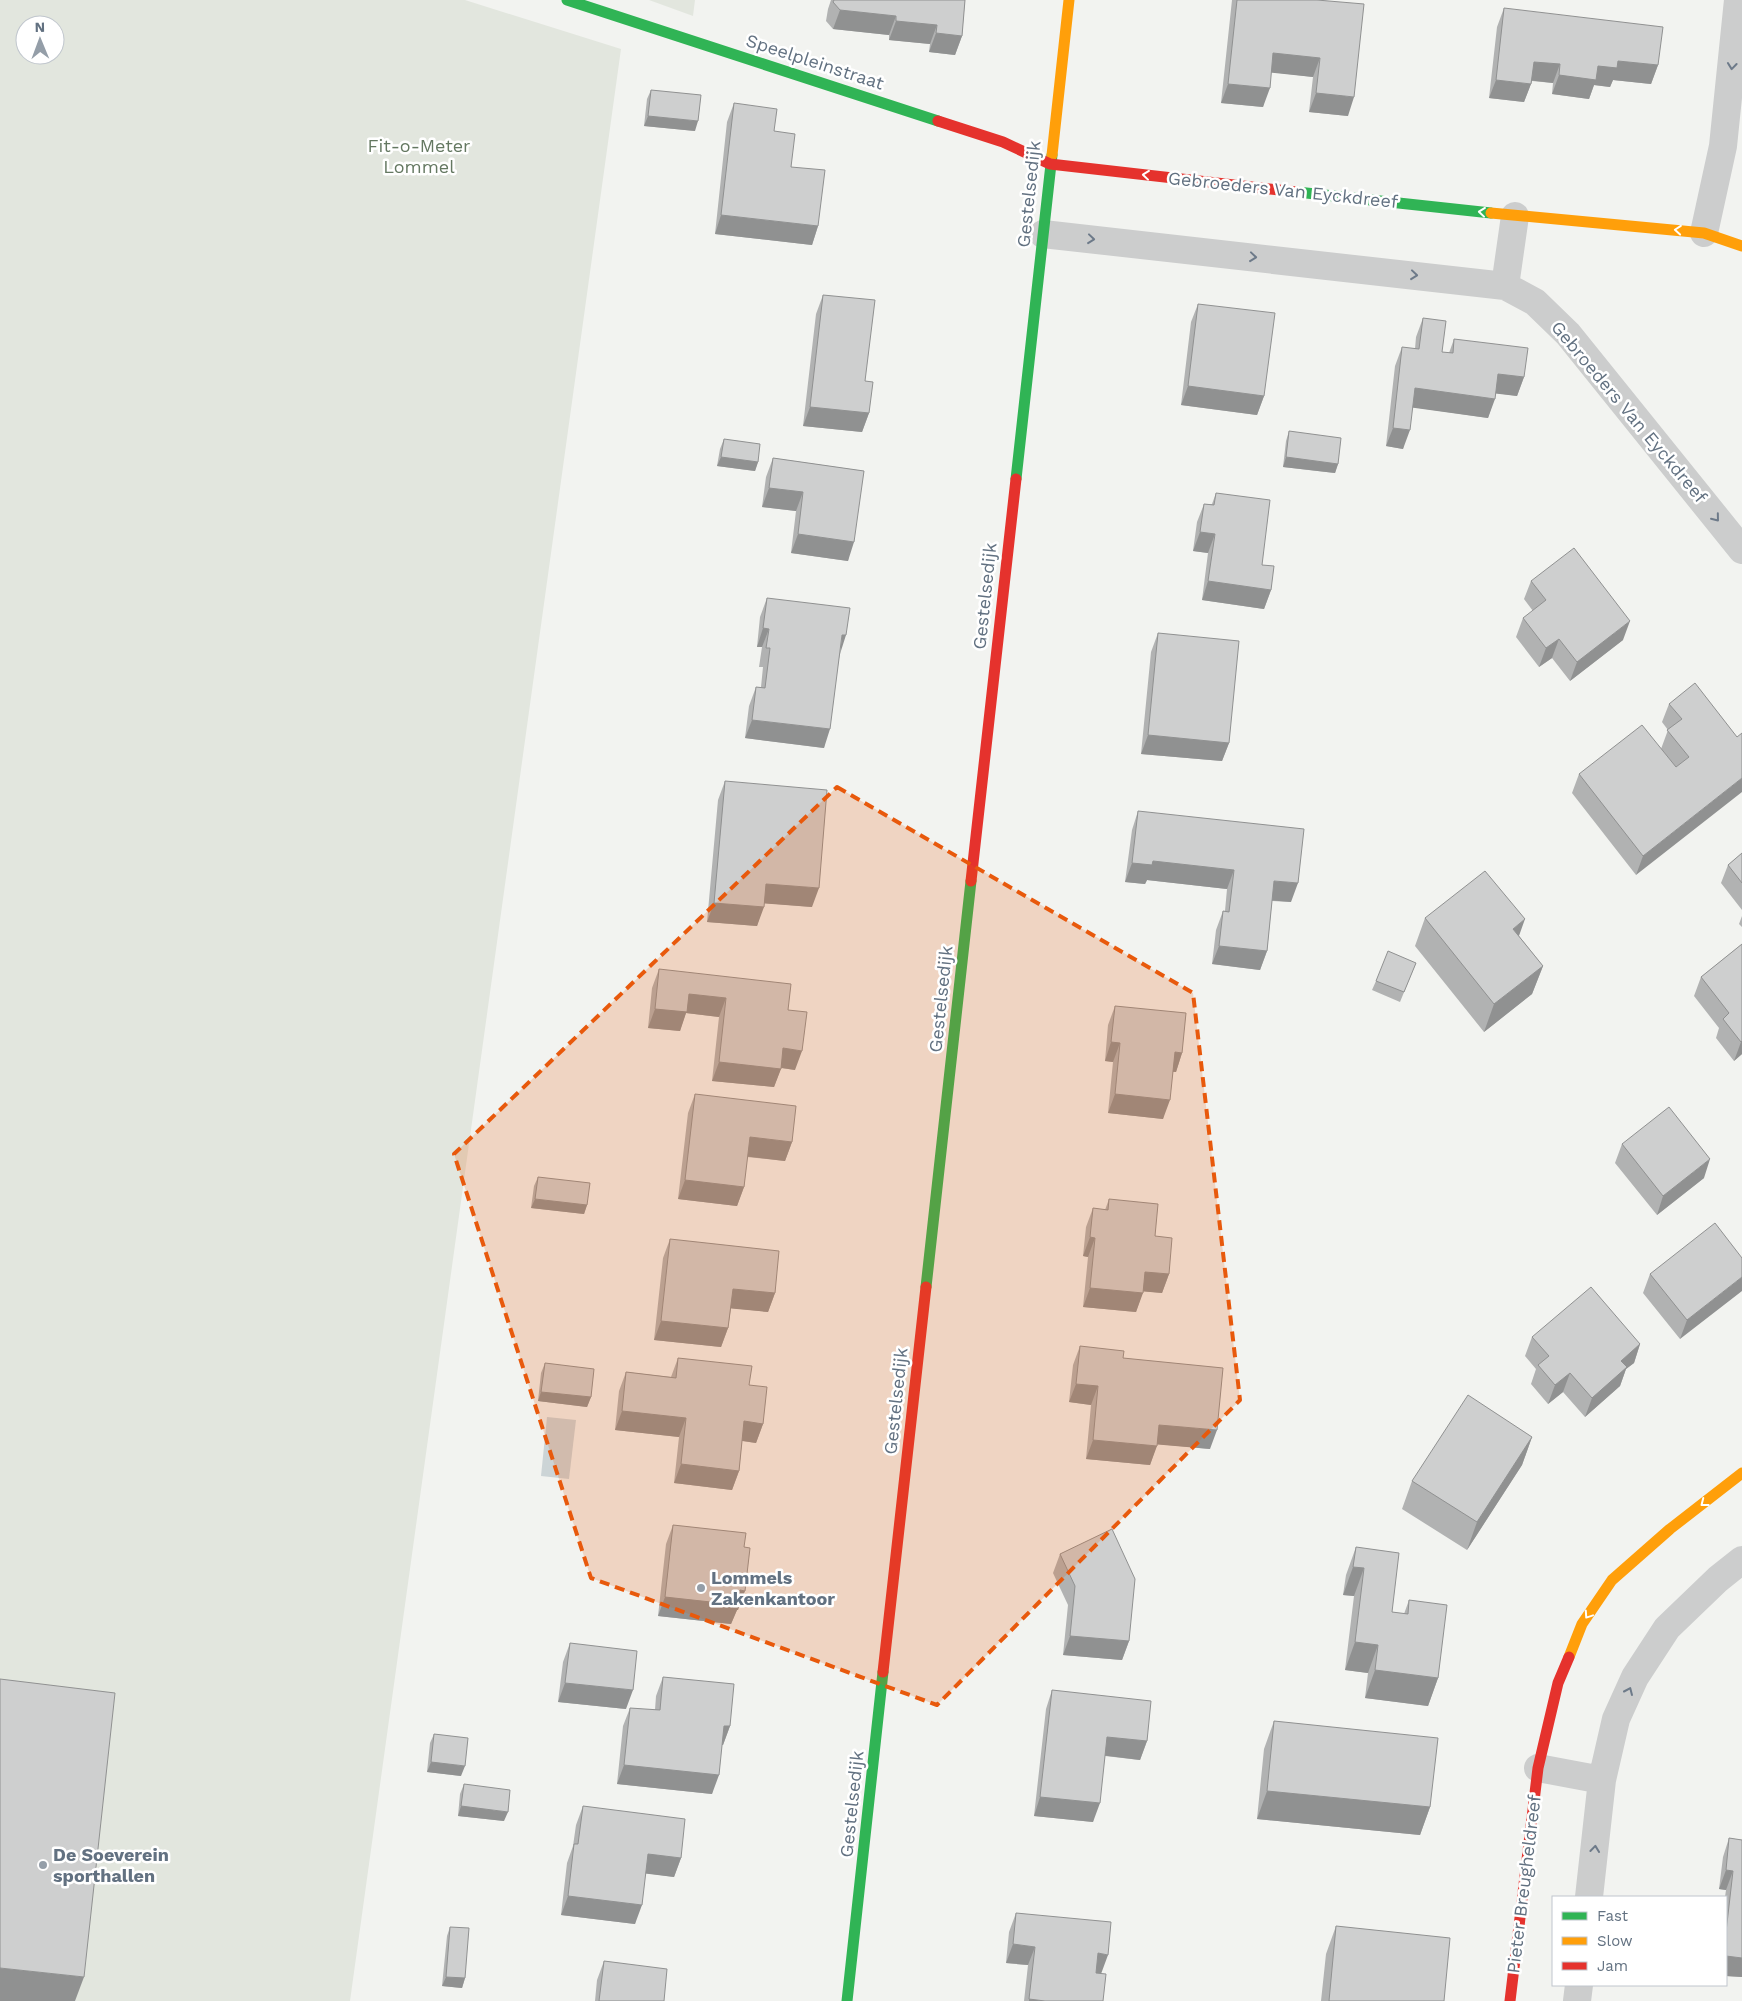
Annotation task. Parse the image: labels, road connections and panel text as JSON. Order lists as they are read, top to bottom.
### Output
{
  "streets": {
    "main road": [
      "Speelpleinstraat",
      "Gebroeders Van Eyckdreef",
      "Gestelsedijk",
      "Pieter Breugheldreef"
    ]
  },
  "crossings": [
    ["Speelpleinstraat", "Gebroeders Van Eyckdreef"],
    ["Speelpleinstraat", "Gestelsedijk"],
    ["Gebroeders Van Eyckdreef", "Gestelsedijk"]
  ],
  "one_way": ["Pieter Breugheldreef"],
  "parks": ["Fit-o-Meter Lommel"],
  "places": ["Lommels Zakenkantoor", "De Soeverein sporthallen"],
  "legend": ["Fast", "Slow", "Jam"],
  "north": "top"
}
